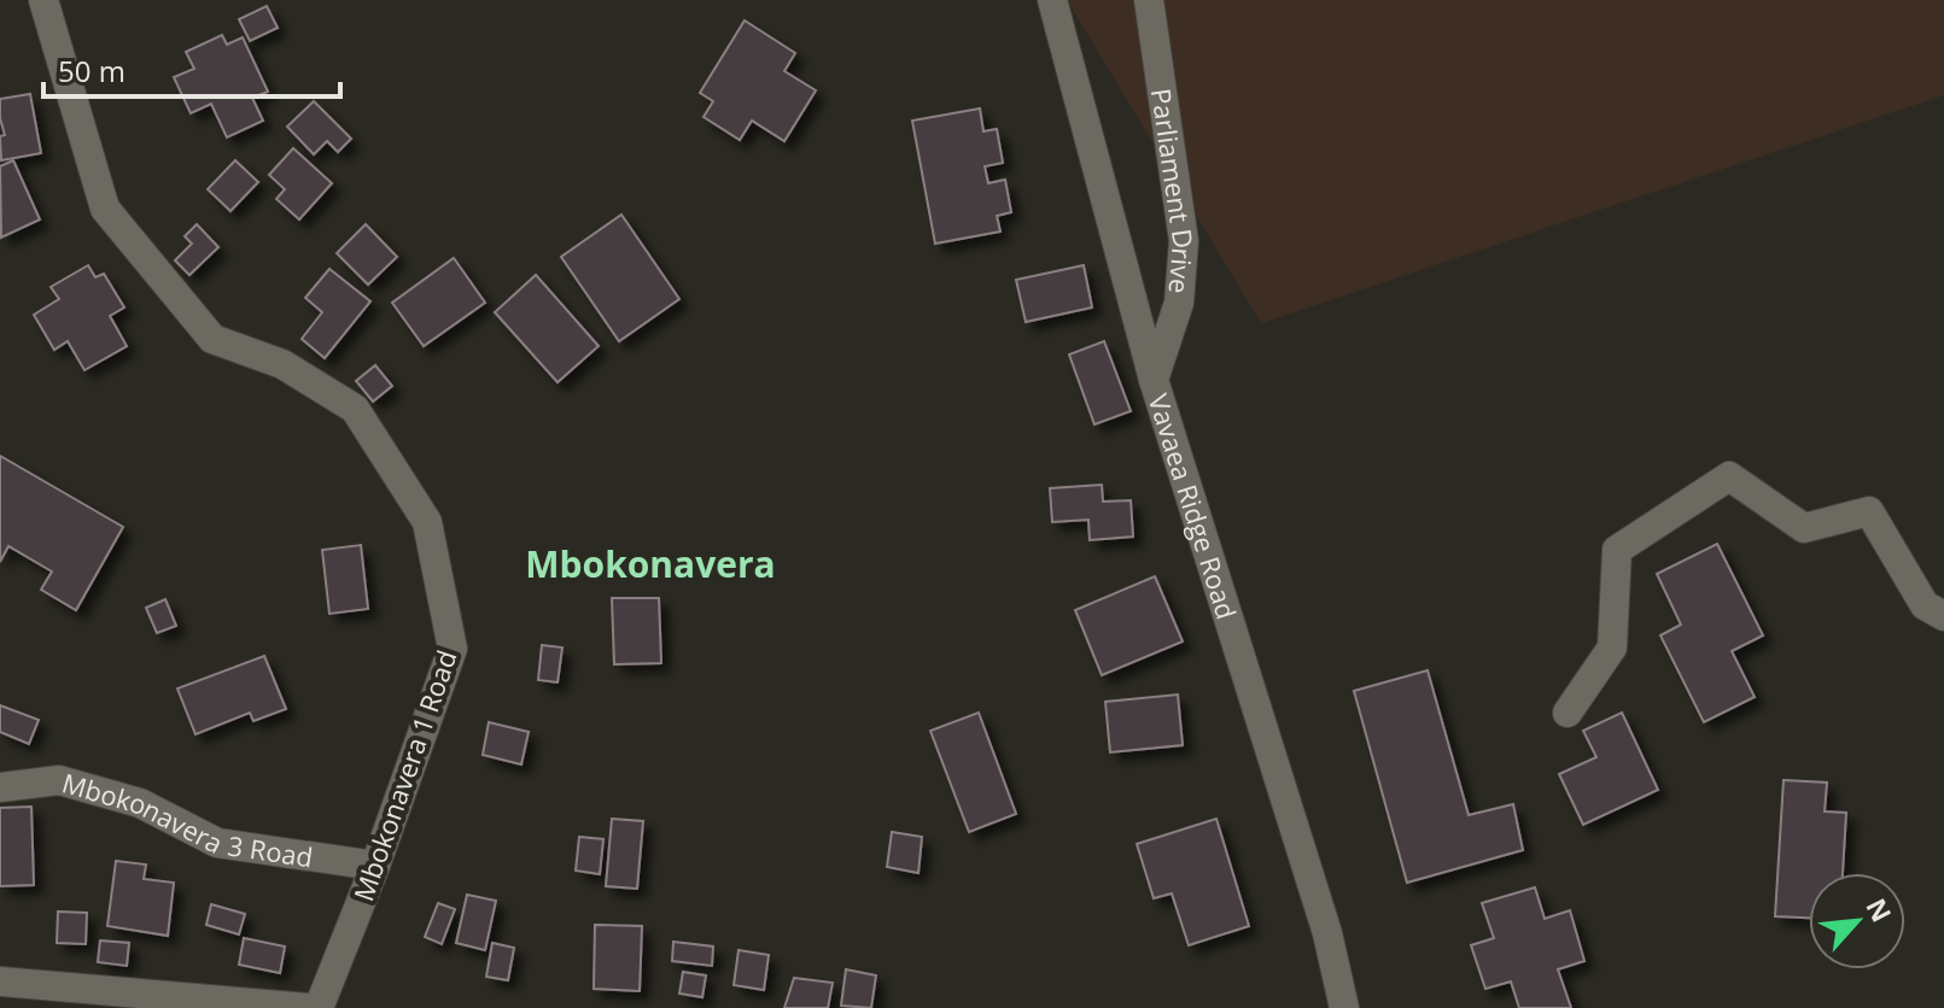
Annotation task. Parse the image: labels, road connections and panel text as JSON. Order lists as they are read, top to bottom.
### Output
{
  "streets": {
    "street": [
      "Parliament Drive",
      "Vavaea Ridge Road",
      "Mbokonavera 1 Road",
      "Mbokonavera 3 Road"
    ]
  },
  "crossings": [
    ["Parliament Drive", "Vavaea Ridge Road"],
    ["Mbokonavera 1 Road", "Mbokonavera 3 Road"]
  ],
  "districts": ["Mbokonavera"],
  "scale_bar": "50 m",
  "north": "top right"
}
